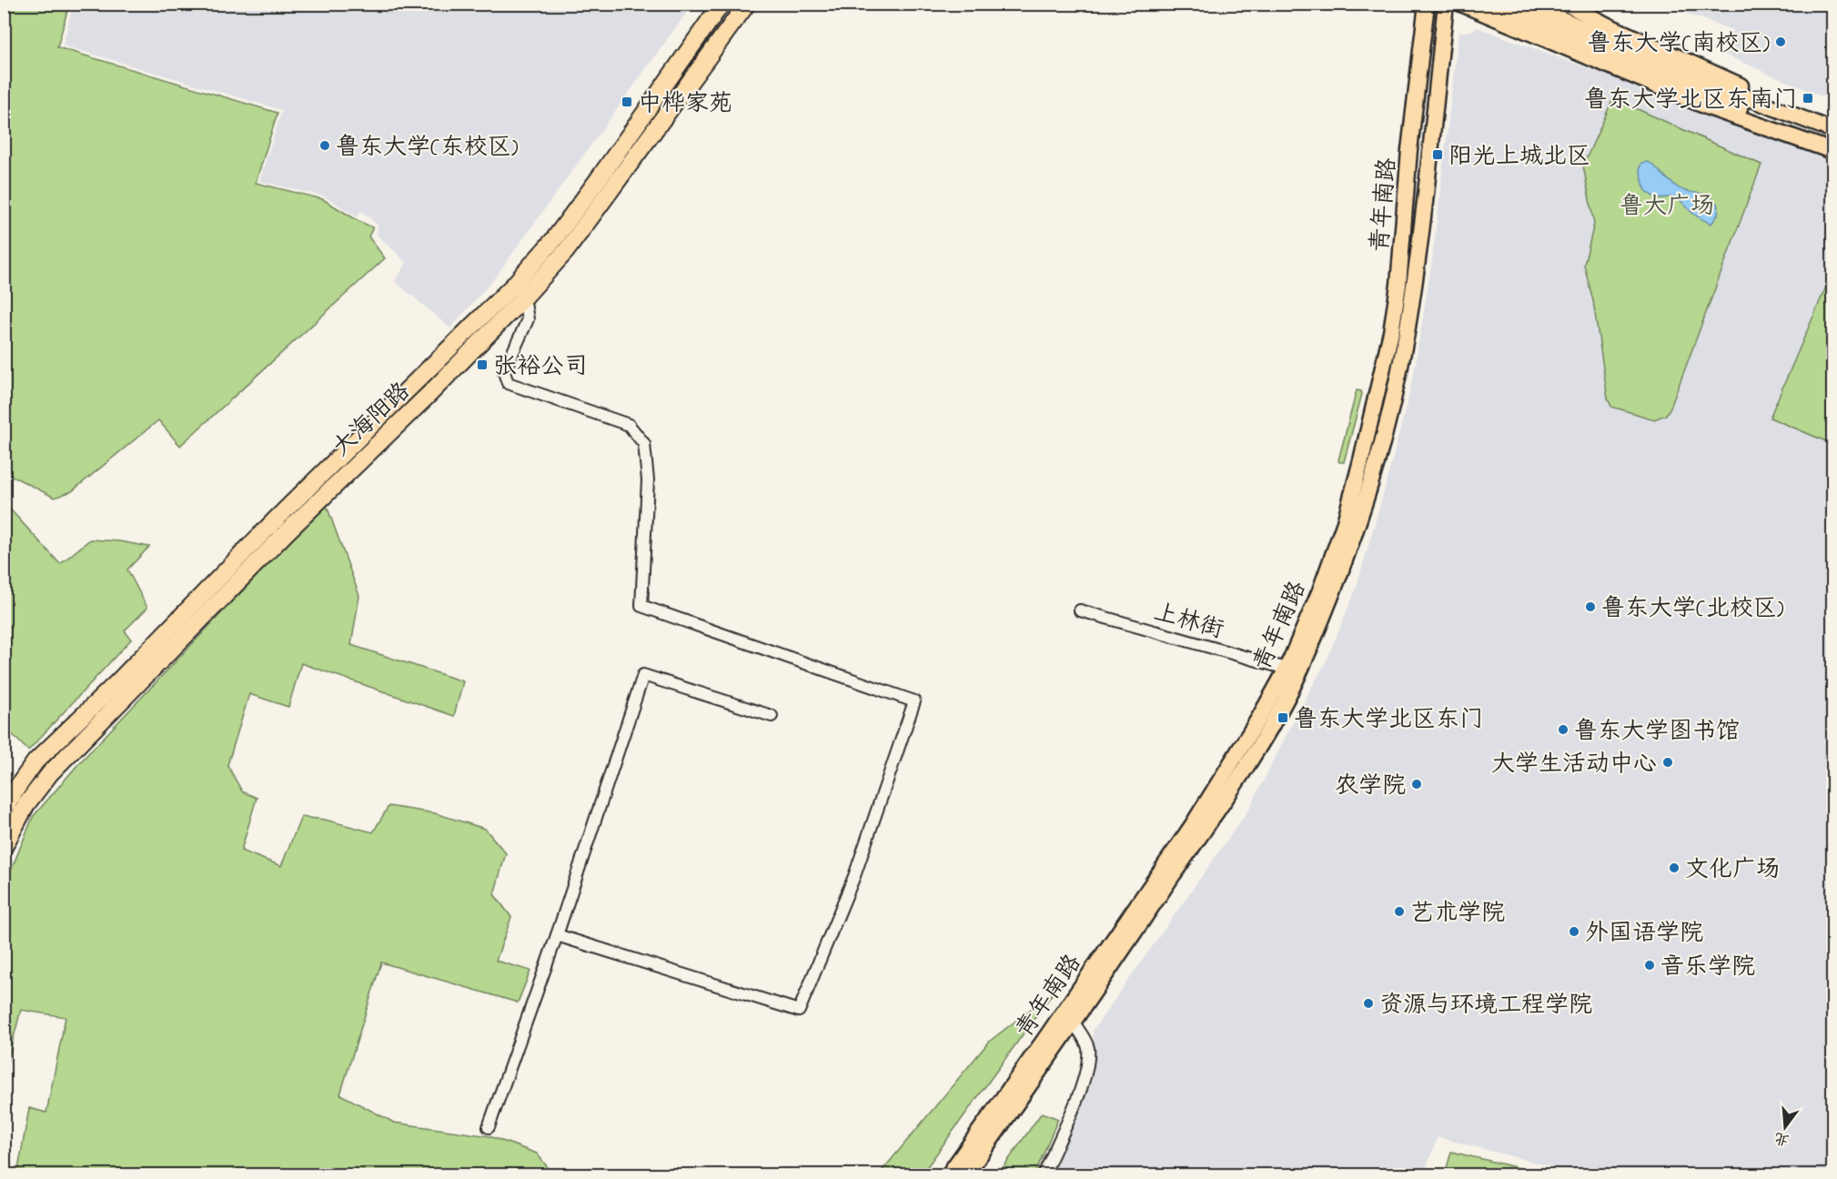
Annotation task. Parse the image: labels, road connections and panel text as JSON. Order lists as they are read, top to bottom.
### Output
{
  "streets": {
    "highway": ["大海阳路"],
    "main road": ["青年南路"],
    "street": ["上林街"]
  },
  "crossings": [
    ["青年南路", "上林街"]
  ],
  "parks": ["鲁大广场"],
  "places": {
    "other": [
      "鲁东大学(南校区)",
      "鲁东大学(东校区)",
      "鲁东大学(北校区)",
      "鲁东大学图书馆",
      "大学生活动中心",
      "农学院",
      "文化广场",
      "艺术学院",
      "外国语学院",
      "音乐学院",
      "资源与环境工程学院"
    ],
    "transit": [
      "鲁东大学北区东南门",
      "中桦家苑",
      "阳光上城北区",
      "张裕公司",
      "鲁东大学北区东门"
    ]
  },
  "north": "bottom"
}
